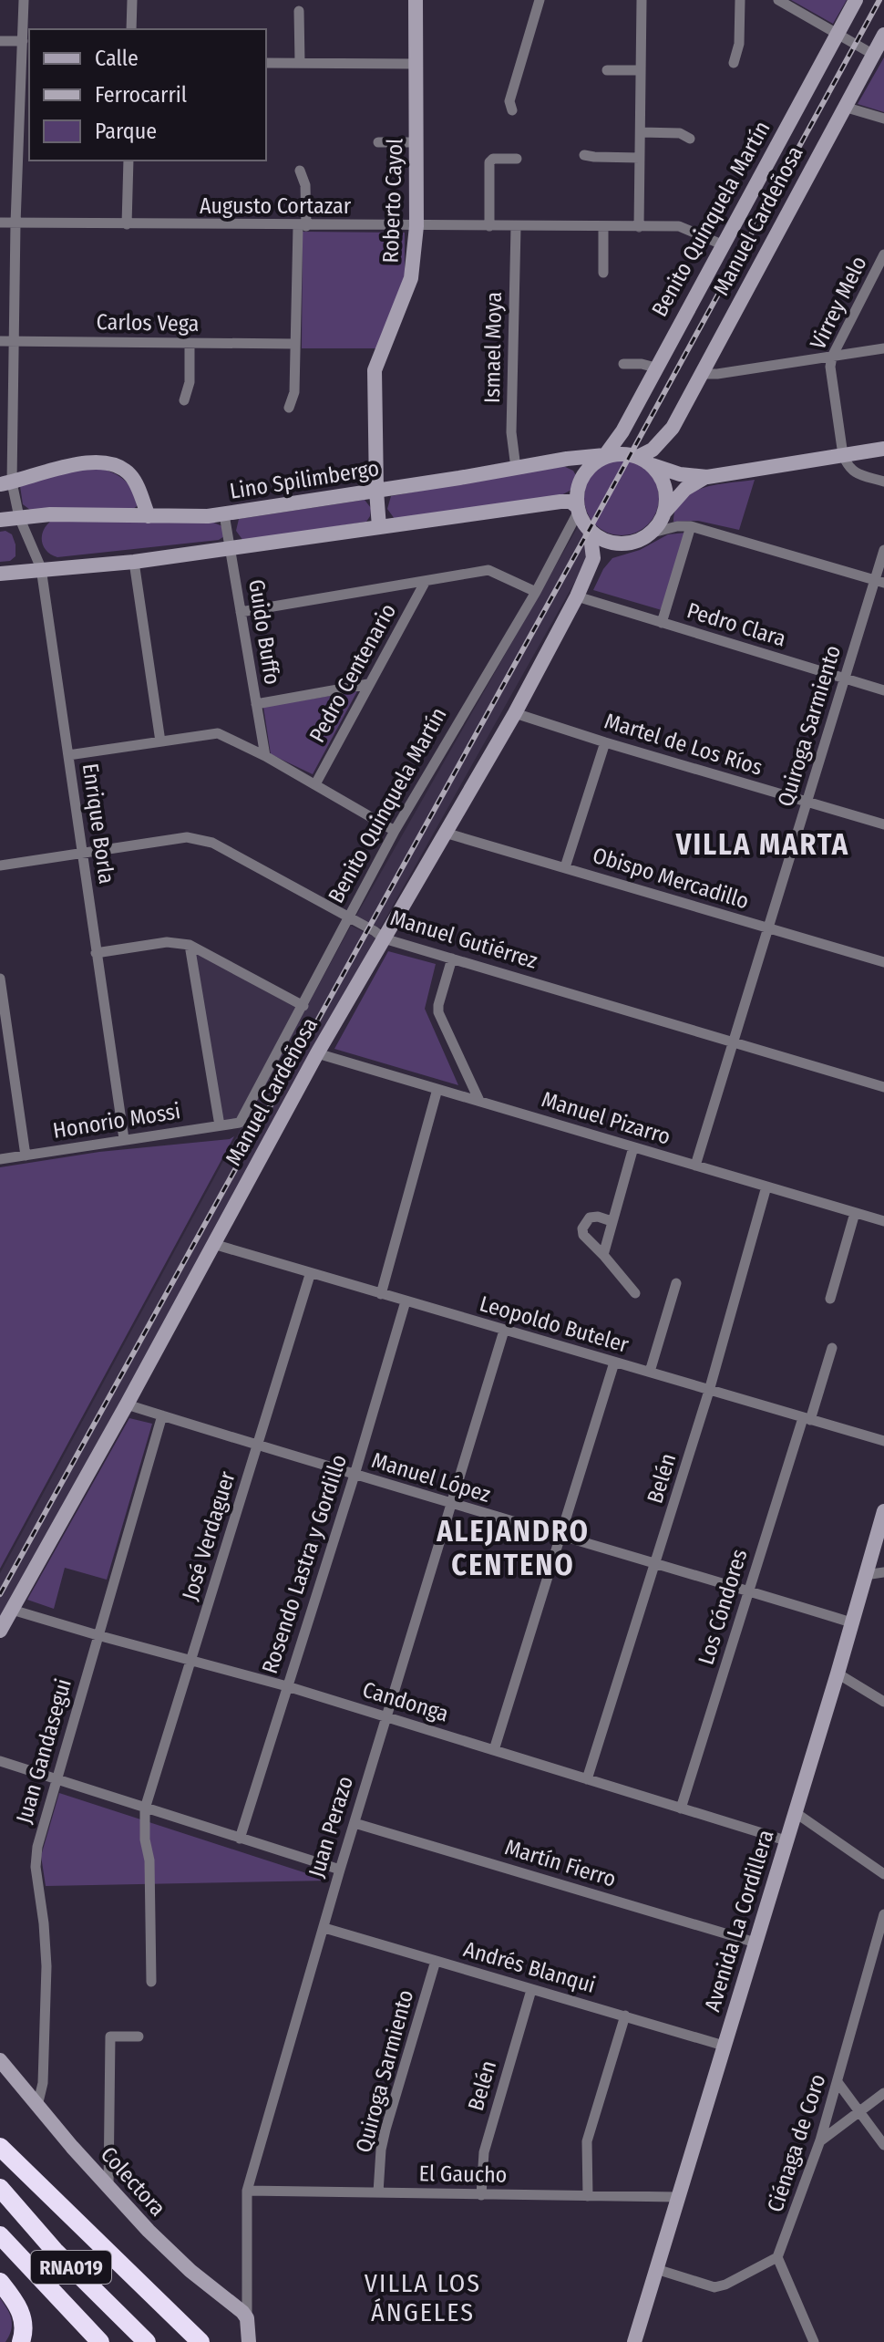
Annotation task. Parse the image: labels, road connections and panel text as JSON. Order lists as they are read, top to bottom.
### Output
{
  "streets": {
    "highway": ["RNA019"],
    "main road": [
      "Roberto Cayol",
      "Benito Quinquela Martín",
      "Manuel Cardeñosa",
      "Lino Spilimbergo",
      "Juan Perazo",
      "Avenida La Cordillera",
      "Colectora"
    ],
    "street": [
      "Augusto Cortazar",
      "Virrey Melo",
      "Carlos Vega",
      "Ismael Moya",
      "Pedro Clara",
      "Guido Buffo",
      "Pedro Centenario",
      "Quiroga Sarmiento",
      "Martel de Los Ríos",
      "Enrique Borla",
      "Obispo Mercadillo",
      "Manuel Gutiérrez",
      "Manuel Pizarro",
      "Honorio Mossi",
      "Leopoldo Buteler",
      "Manuel López",
      "Belén",
      "José Verdaguer",
      "Rosendo Lastra y Gordillo",
      "Los Cóndores",
      "Candonga",
      "Juan Gandasegui",
      "Martín Fierro",
      "Andrés Blanqui",
      "Ciénaga de Coro",
      "El Gaucho"
    ]
  },
  "crossings": [
    ["Roberto Cayol", "Augusto Cortazar"],
    ["Roberto Cayol", "Lino Spilimbergo"],
    ["Augusto Cortazar", "Benito Quinquela Martín"],
    ["Augusto Cortazar", "Ismael Moya"],
    ["Augusto Cortazar", "Enrique Borla"],
    ["Benito Quinquela Martín", "Manuel Cardeñosa"],
    ["Benito Quinquela Martín", "Lino Spilimbergo"],
    ["Benito Quinquela Martín", "Manuel Gutiérrez"],
    ["Benito Quinquela Martín", "Honorio Mossi"],
    ["Manuel Cardeñosa", "Lino Spilimbergo"],
    ["Manuel Cardeñosa", "Pedro Clara"],
    ["Manuel Cardeñosa", "Martel de Los Ríos"],
    ["Manuel Cardeñosa", "Obispo Mercadillo"],
    ["Manuel Cardeñosa", "Manuel Gutiérrez"],
    ["Manuel Cardeñosa", "Manuel Pizarro"],
    ["Manuel Cardeñosa", "Leopoldo Buteler"],
    ["Manuel Cardeñosa", "Manuel López"],
    ["Manuel Cardeñosa", "Candonga"],
    ["Virrey Melo", "Lino Spilimbergo"],
    ["Carlos Vega", "Enrique Borla"],
    ["Ismael Moya", "Lino Spilimbergo"],
    ["Lino Spilimbergo", "Guido Buffo"],
    ["Lino Spilimbergo", "Enrique Borla"],
    ["Pedro Clara", "Quiroga Sarmiento"],
    ["Quiroga Sarmiento", "Martel de Los Ríos"],
    ["Quiroga Sarmiento", "Obispo Mercadillo"],
    ["Quiroga Sarmiento", "Manuel Gutiérrez"],
    ["Quiroga Sarmiento", "Manuel Pizarro"],
    ["Quiroga Sarmiento", "Andrés Blanqui"],
    ["Quiroga Sarmiento", "El Gaucho"],
    ["Enrique Borla", "Manuel Gutiérrez"],
    ["Enrique Borla", "Honorio Mossi"],
    ["Manuel Pizarro", "Belén"],
    ["Leopoldo Buteler", "Belén"],
    ["Leopoldo Buteler", "José Verdaguer"],
    ["Leopoldo Buteler", "Rosendo Lastra y Gordillo"],
    ["Leopoldo Buteler", "Los Cóndores"],
    ["Leopoldo Buteler", "Juan Perazo"],
    ["Manuel López", "Belén"],
    ["Manuel López", "José Verdaguer"],
    ["Manuel López", "Rosendo Lastra y Gordillo"],
    ["Manuel López", "Los Cóndores"],
    ["Manuel López", "Juan Gandasegui"],
    ["Manuel López", "Juan Perazo"],
    ["Manuel López", "Avenida La Cordillera"],
    ["Belén", "Candonga"],
    ["Belén", "Andrés Blanqui"],
    ["Belén", "El Gaucho"],
    ["José Verdaguer", "Candonga"],
    ["Rosendo Lastra y Gordillo", "Candonga"],
    ["Los Cóndores", "Candonga"],
    ["Candonga", "Juan Gandasegui"],
    ["Candonga", "Juan Perazo"],
    ["Candonga", "Avenida La Cordillera"],
    ["Juan Gandasegui", "Colectora"],
    ["Juan Perazo", "Martín Fierro"],
    ["Juan Perazo", "Andrés Blanqui"],
    ["Juan Perazo", "El Gaucho"],
    ["Juan Perazo", "Colectora"],
    ["Martín Fierro", "Avenida La Cordillera"],
    ["Avenida La Cordillera", "Andrés Blanqui"],
    ["Avenida La Cordillera", "El Gaucho"]
  ],
  "districts": ["VILLA MARTA", "ALEJANDRO CENTENO", "VILLA LOS ÁNGELES"],
  "legend": ["Calle", "Ferrocarril", "Parque"]
}
